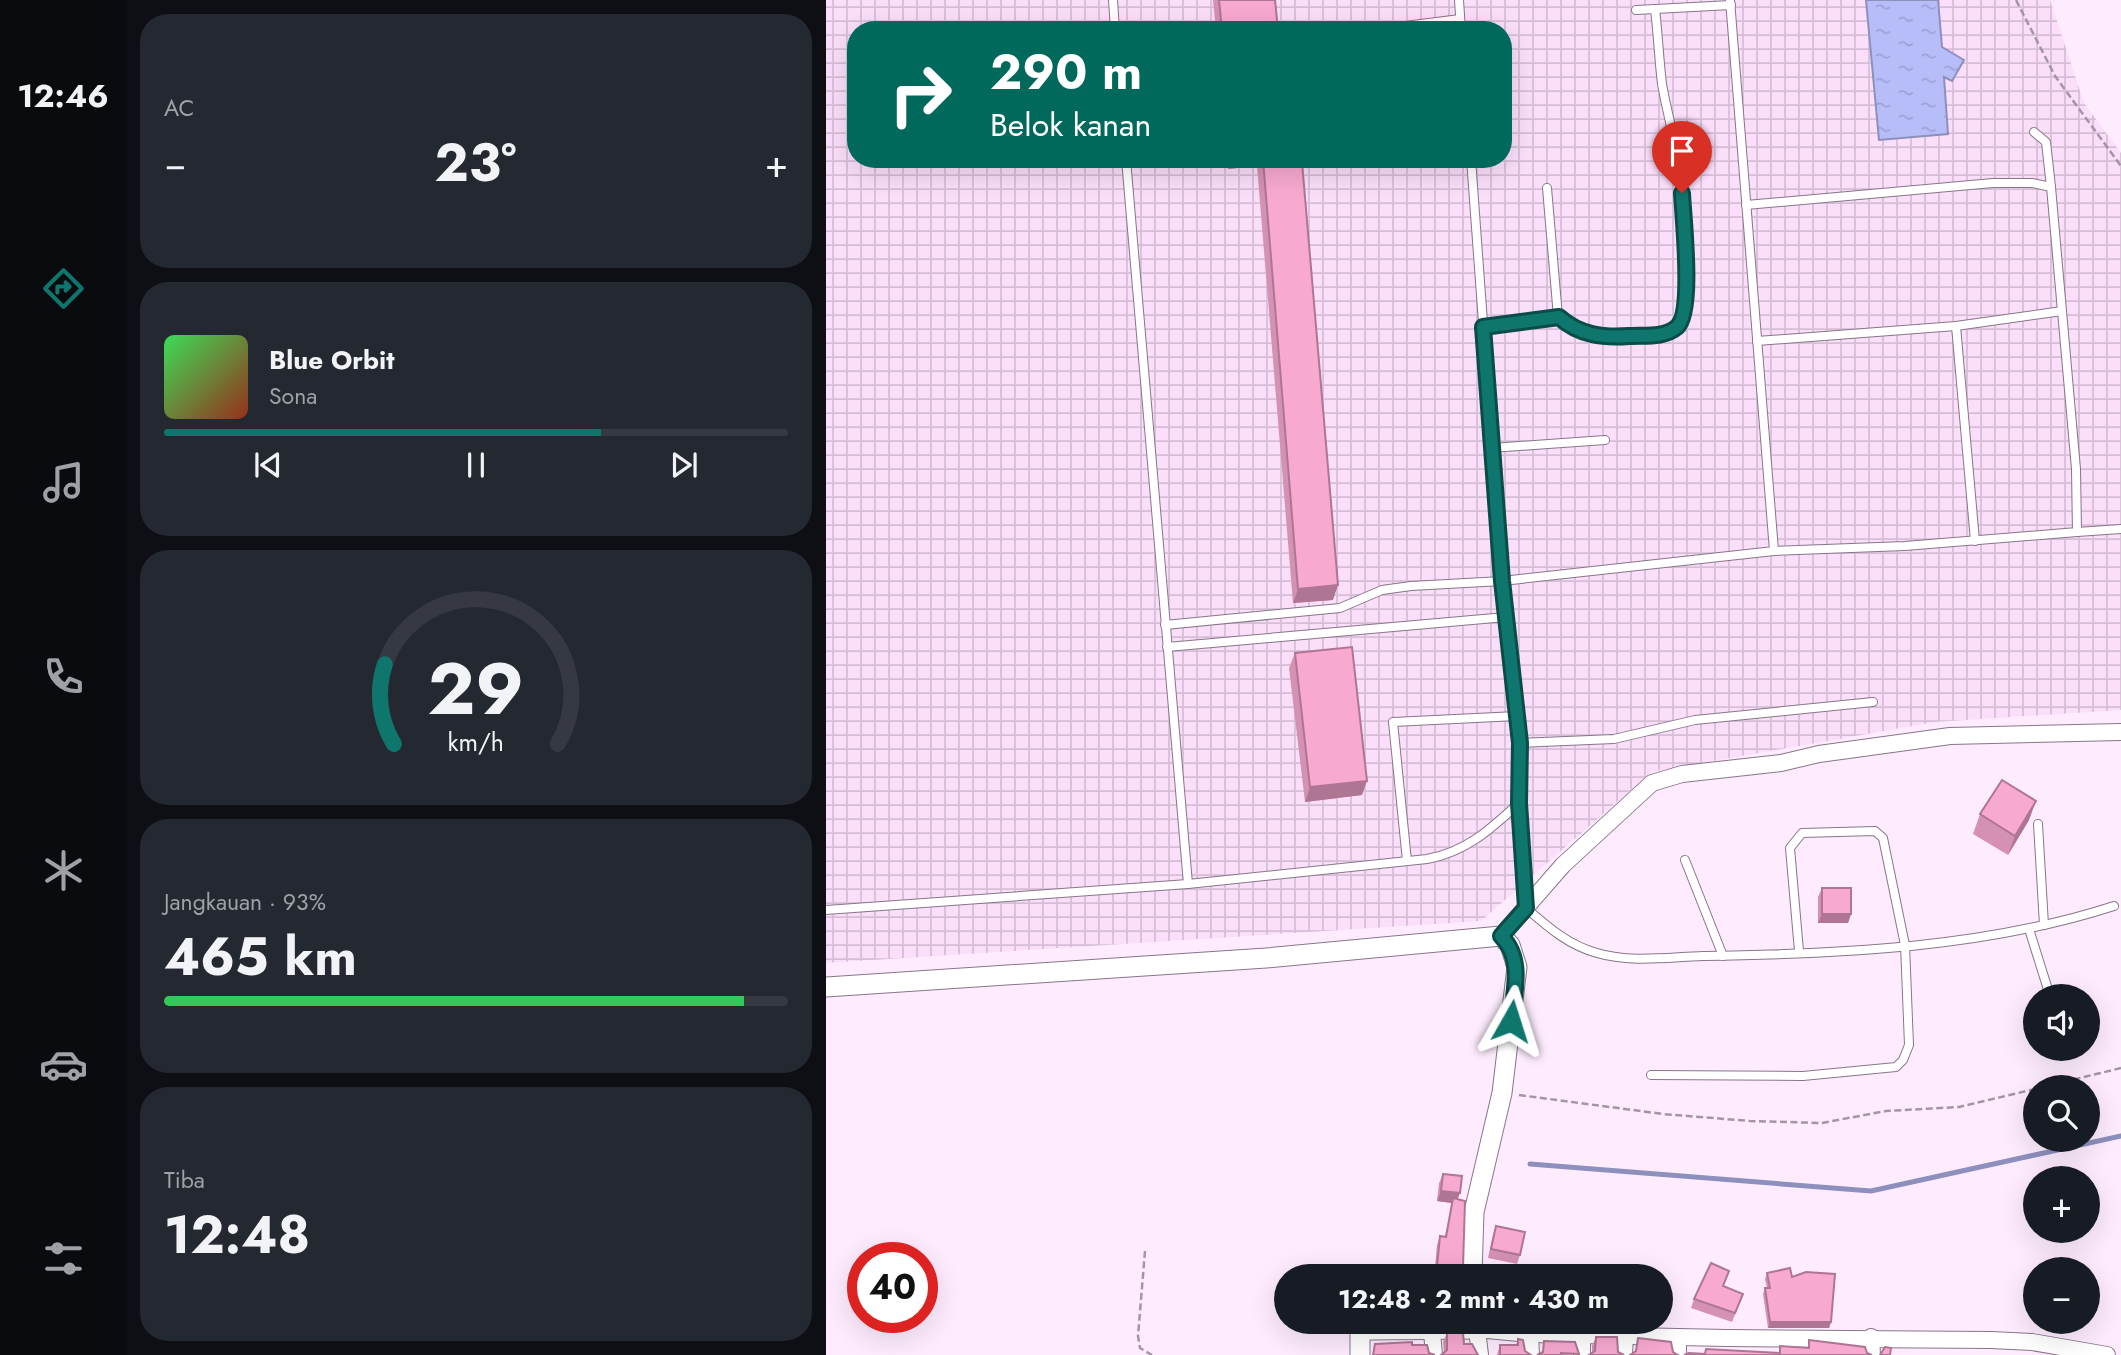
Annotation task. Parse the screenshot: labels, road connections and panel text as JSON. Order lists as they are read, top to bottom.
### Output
{
  "page": {
    "tabs": "12:46",
    "tile": [
      "AC",
      ["Jangkauan · 93%", "465 km"],
      ["Tiba", "12:48"]
    ],
    "turn": ["290 m", "Belok kanan"],
    "heat": ["−", "23°", "+"],
    "song": ["Blue Orbit", "Sona"],
    "map_buttons": ["+", "−"],
    "limit": "40",
    "trip": "12:48 · 2 mnt · 430 m",
    "gauge": ["29", "km/h"]
  }
}
